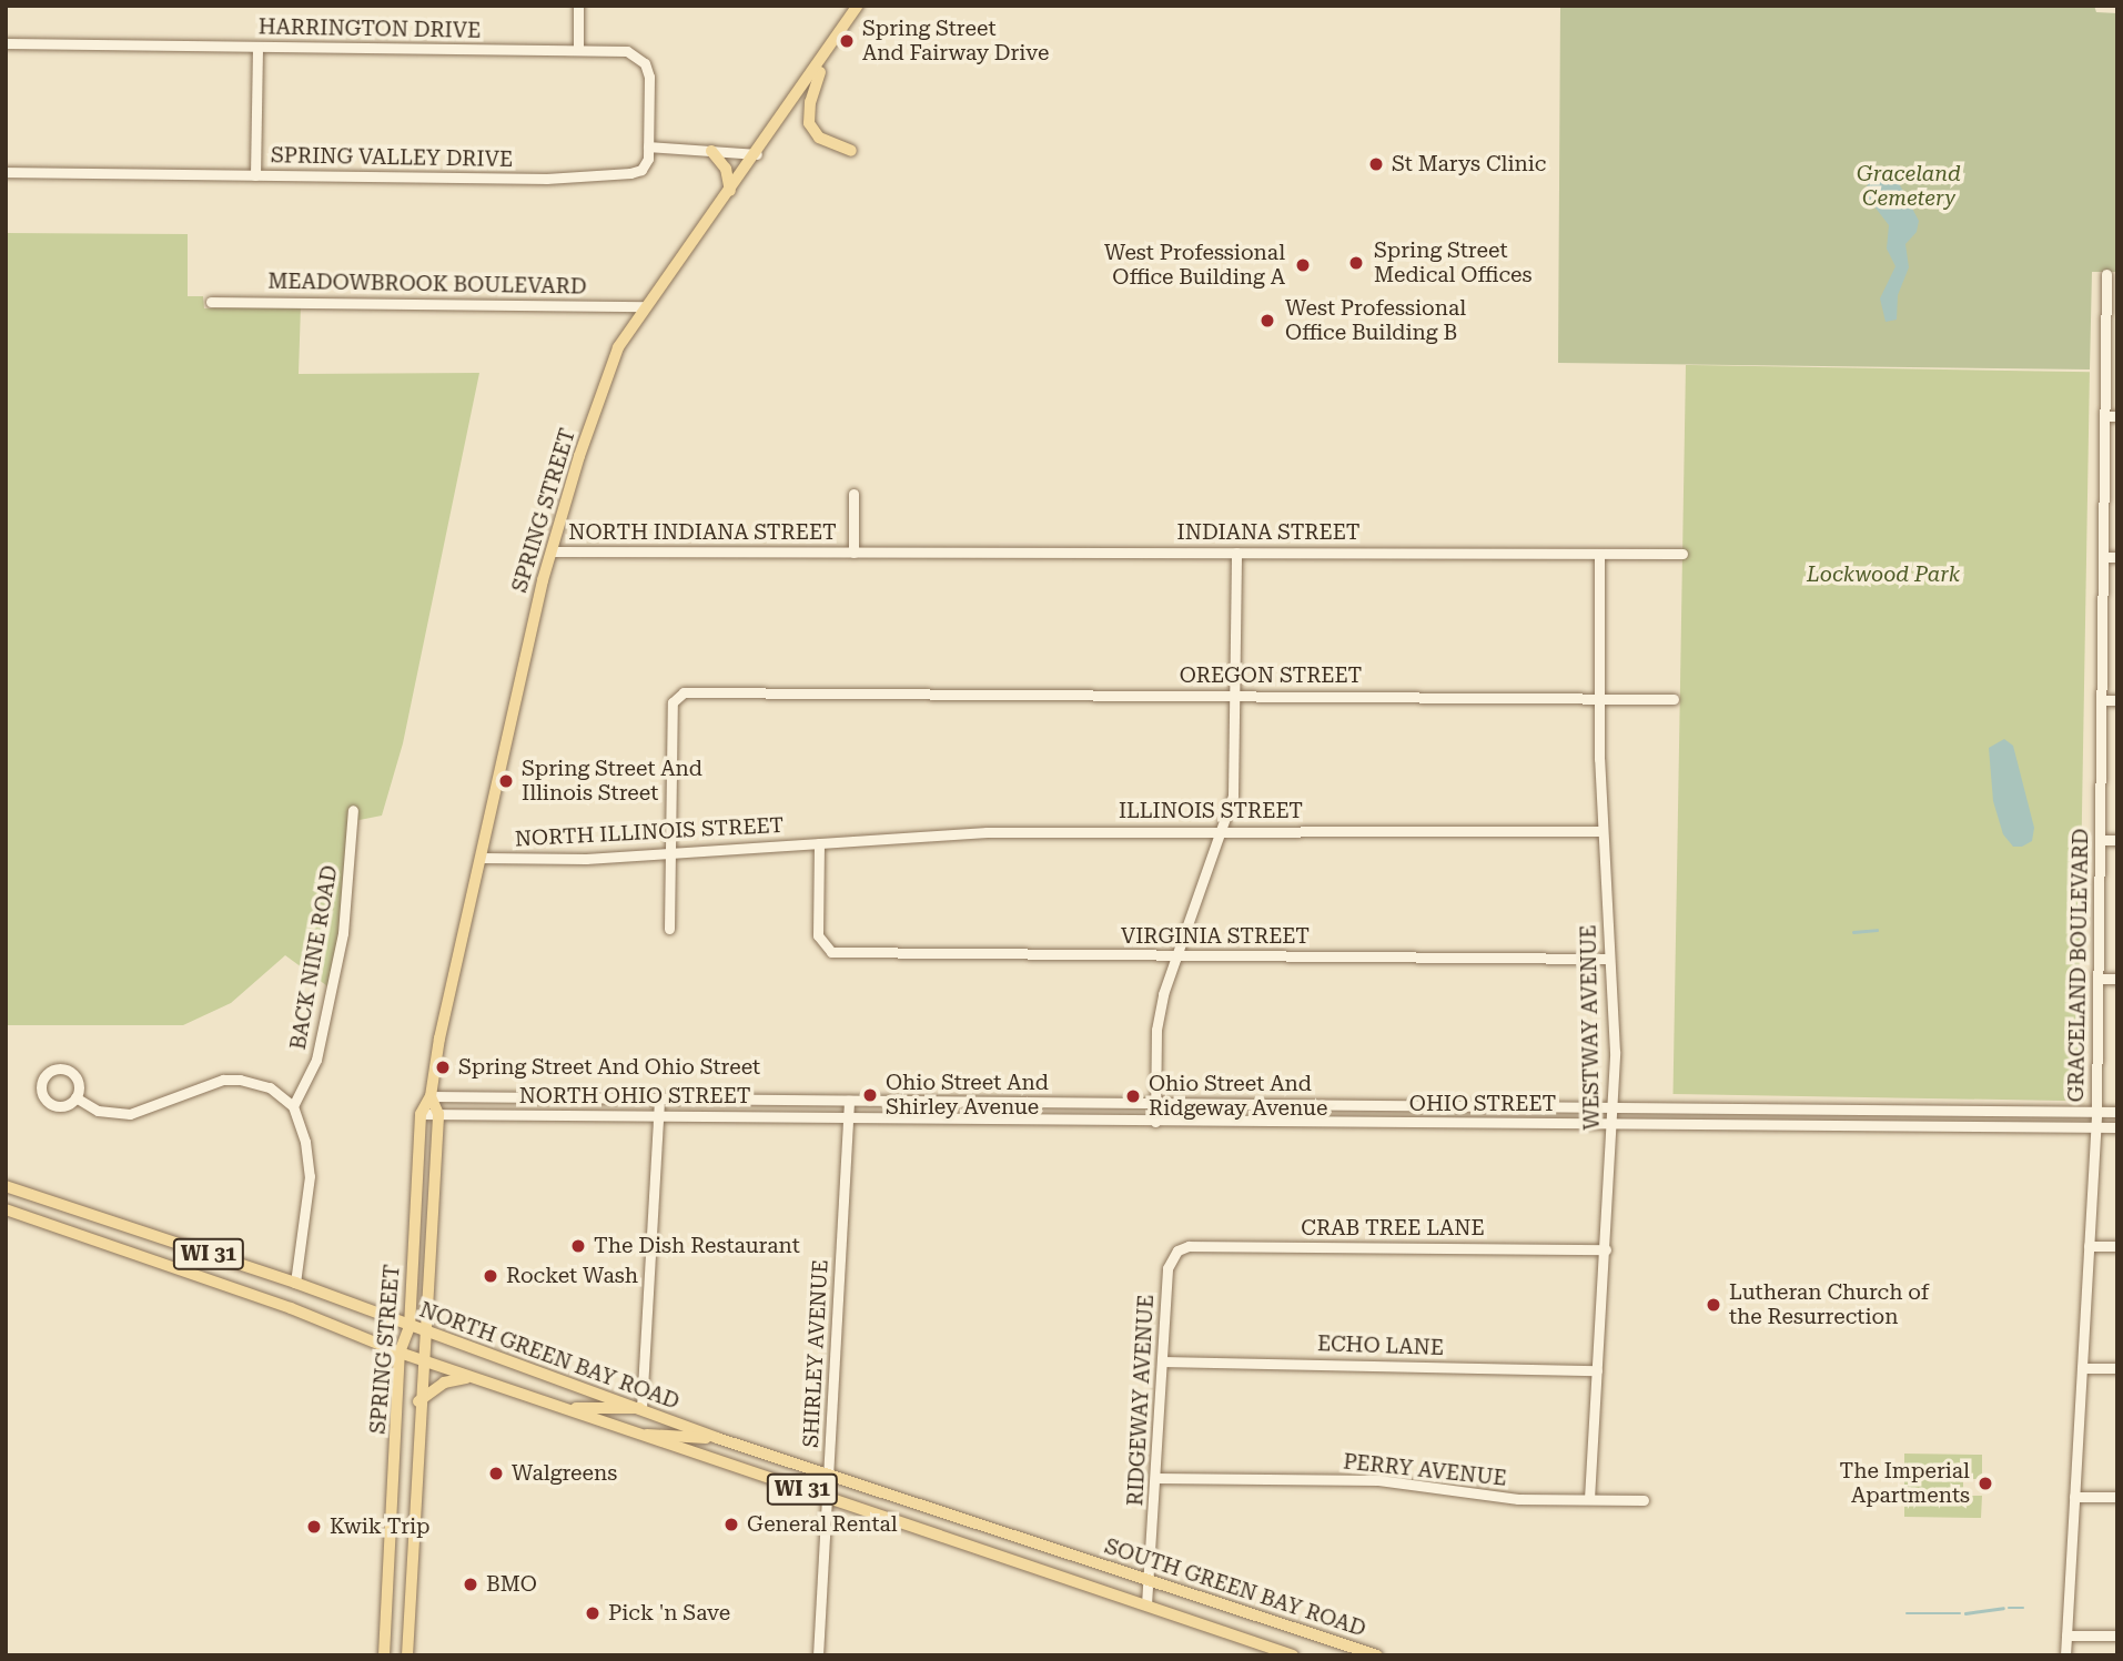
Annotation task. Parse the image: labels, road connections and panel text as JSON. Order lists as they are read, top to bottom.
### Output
{
  "streets": {
    "main road": [
      "SPRING STREET",
      "WI 31",
      "NORTH GREEN BAY ROAD",
      "SOUTH GREEN BAY ROAD"
    ],
    "street": [
      "HARRINGTON DRIVE",
      "SPRING VALLEY DRIVE",
      "MEADOWBROOK BOULEVARD",
      "NORTH INDIANA STREET",
      "INDIANA STREET",
      "OREGON STREET",
      "ILLINOIS STREET",
      "NORTH ILLINOIS STREET",
      "VIRGINIA STREET",
      "BACK NINE ROAD",
      "GRACELAND BOULEVARD",
      "WESTWAY AVENUE",
      "NORTH OHIO STREET",
      "OHIO STREET",
      "CRAB TREE LANE",
      "ECHO LANE",
      "SHIRLEY AVENUE",
      "RIDGEWAY AVENUE",
      "PERRY AVENUE"
    ]
  },
  "crossings": [
    ["HARRINGTON DRIVE", "SPRING VALLEY DRIVE"],
    ["MEADOWBROOK BOULEVARD", "SPRING STREET"],
    ["SPRING STREET", "NORTH INDIANA STREET"],
    ["SPRING STREET", "NORTH ILLINOIS STREET"],
    ["SPRING STREET", "NORTH OHIO STREET"],
    ["SPRING STREET", "NORTH GREEN BAY ROAD"],
    ["NORTH INDIANA STREET", "INDIANA STREET"],
    ["INDIANA STREET", "WESTWAY AVENUE"],
    ["OREGON STREET", "NORTH ILLINOIS STREET"],
    ["OREGON STREET", "WESTWAY AVENUE"],
    ["ILLINOIS STREET", "NORTH ILLINOIS STREET"],
    ["ILLINOIS STREET", "VIRGINIA STREET"],
    ["ILLINOIS STREET", "WESTWAY AVENUE"],
    ["NORTH ILLINOIS STREET", "VIRGINIA STREET"],
    ["VIRGINIA STREET", "WESTWAY AVENUE"],
    ["GRACELAND BOULEVARD", "OHIO STREET"],
    ["WESTWAY AVENUE", "OHIO STREET"],
    ["WESTWAY AVENUE", "CRAB TREE LANE"],
    ["WESTWAY AVENUE", "ECHO LANE"],
    ["WESTWAY AVENUE", "PERRY AVENUE"],
    ["NORTH OHIO STREET", "OHIO STREET"],
    ["NORTH OHIO STREET", "SHIRLEY AVENUE"],
    ["OHIO STREET", "SHIRLEY AVENUE"],
    ["CRAB TREE LANE", "RIDGEWAY AVENUE"],
    ["ECHO LANE", "RIDGEWAY AVENUE"],
    ["SHIRLEY AVENUE", "NORTH GREEN BAY ROAD"],
    ["NORTH GREEN BAY ROAD", "SOUTH GREEN BAY ROAD"],
    ["RIDGEWAY AVENUE", "PERRY AVENUE"],
    ["RIDGEWAY AVENUE", "SOUTH GREEN BAY ROAD"]
  ],
  "parks": ["Graceland Cemetery", "Lockwood Park"],
  "places": [
    "Spring Street And Fairway Drive",
    "St Marys Clinic",
    "Spring Street Medical Offices",
    "West Professional Office Building A",
    "West Professional Office Building B",
    "Spring Street And Illinois Street",
    "Spring Street And Ohio Street",
    "Ohio Street And Shirley Avenue",
    "Ohio Street And Ridgeway Avenue",
    "The Dish Restaurant",
    "Rocket Wash",
    "Lutheran Church of the Resurrection",
    "Walgreens",
    "The Imperial Apartments",
    "General Rental",
    "Kwik Trip",
    "BMO",
    "Pick 'n Save"
  ]
}
